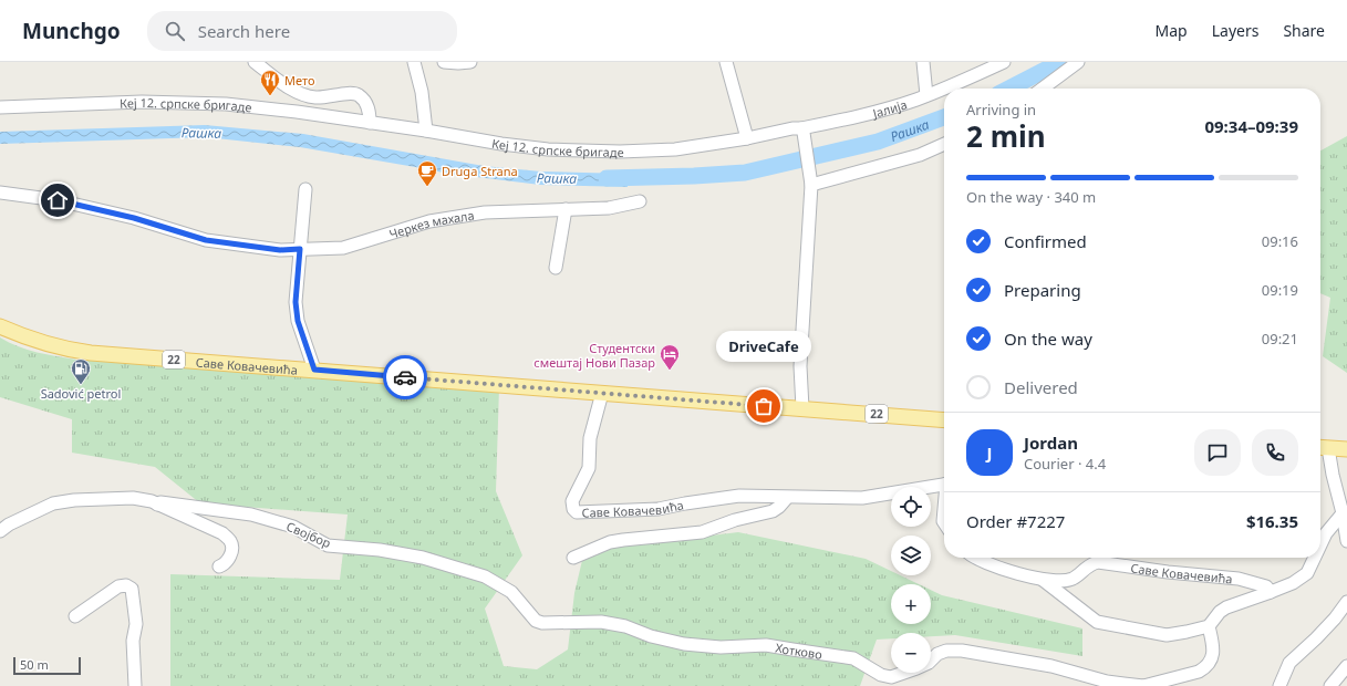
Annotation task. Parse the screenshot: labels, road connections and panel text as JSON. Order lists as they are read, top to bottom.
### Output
{
  "streets": {
    "main road": ["22", "Саве Ковачевића"],
    "street": [
      "Кеј 12. српске бригаде",
      "Јалија",
      "Черкез махала",
      "Својбор",
      "Хотково"
    ]
  },
  "crossings": [
    ["Кеј 12. српске бригаде", "Јалија"],
    ["Својбор", "Хотково"]
  ],
  "water": ["Рашка"],
  "places": {
    "restaurant": ["Мето"],
    "cafe": ["Druga Strana"],
    "hotel": ["Студентски смештај Нови Пазар"],
    "fuel station": ["Sadović petrol"],
    "other": ["DriveCafe"]
  },
  "scale_bar": "50 m",
  "page": {
    "header": "Munchgo",
    "search": "Search here",
    "nav": ["Map", "Layers", "Share"],
    "heading": ["2 min", "Arriving in", "09:34–09:39"],
    "panel": [
      "Jordan",
      "Courier · 4.4",
      "Order #7227",
      "$16.35"
    ],
    "bar": "On the way · 340 m",
    "list": [
      ["Confirmed", "09:16"],
      ["Preparing", "09:19"],
      ["On the way", "09:21"],
      "Delivered"
    ],
    "bubble": "DriveCafe",
    "round": "J",
    "map_buttons": ["+", "−"],
    "scale": "50 m"
  }
}
